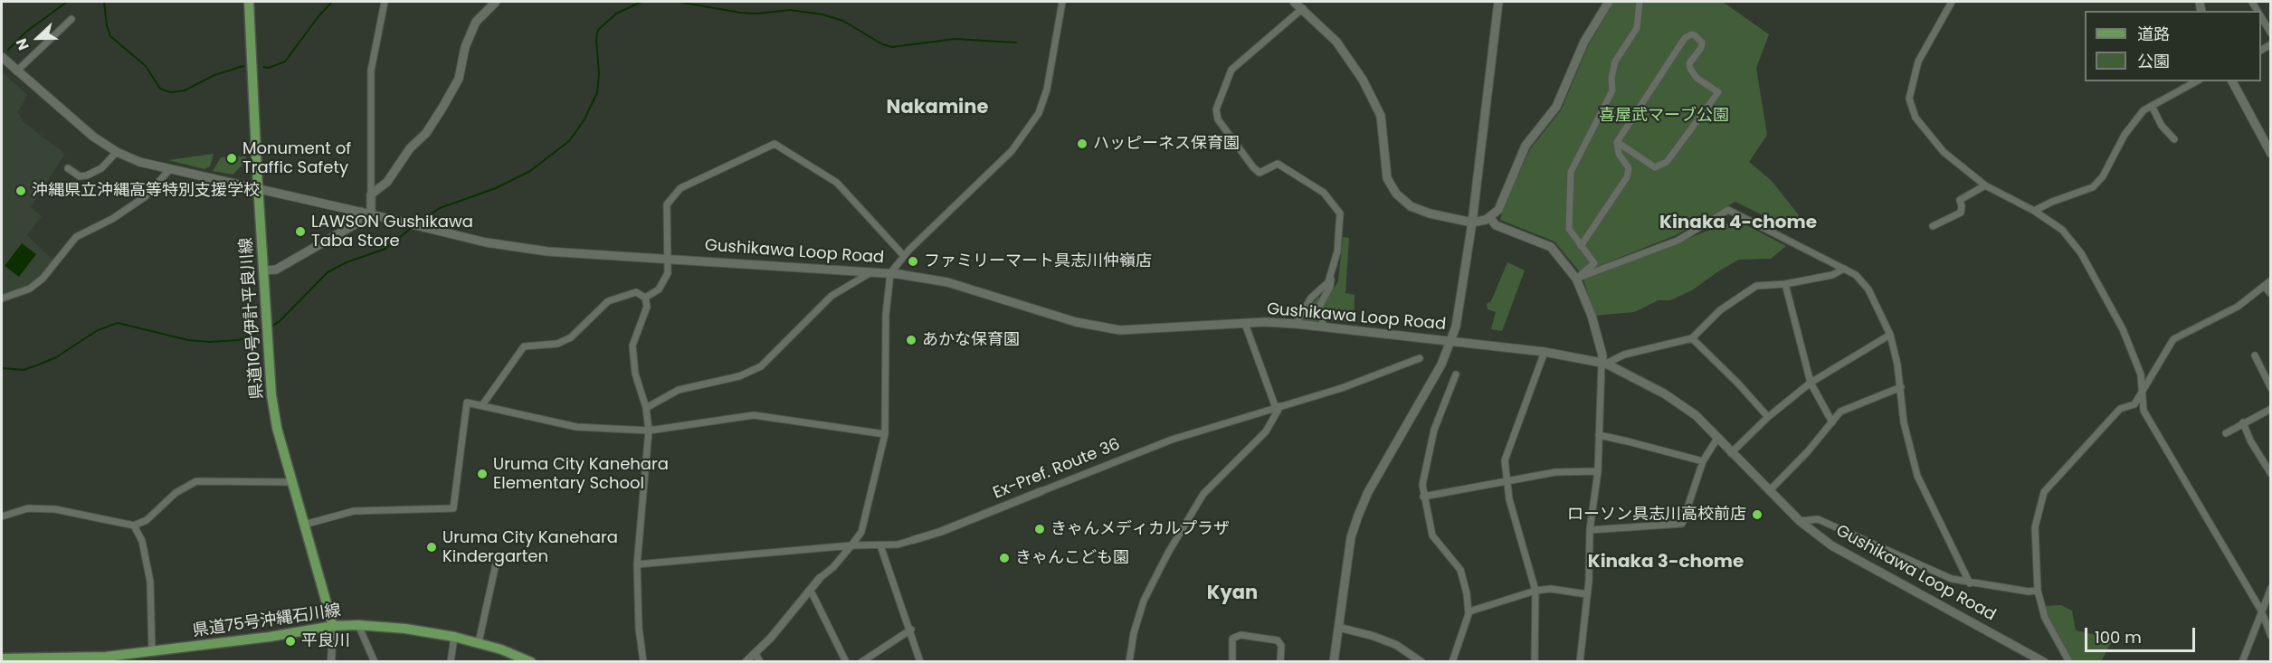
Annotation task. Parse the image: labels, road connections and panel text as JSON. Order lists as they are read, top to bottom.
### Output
{
  "streets": {
    "main road": ["Gushikawa Loop Road", "県道10号伊計平良川線", "県道75号沖縄石川線"],
    "street": ["Ex-Pref. Route 36"]
  },
  "crossings": [
    ["Gushikawa Loop Road", "県道10号伊計平良川線"],
    ["県道10号伊計平良川線", "県道75号沖縄石川線"]
  ],
  "districts": [
    "Nakamine",
    "Kinaka 4-chome",
    "Kinaka 3-chome",
    "Kyan"
  ],
  "parks": ["喜屋武マーブ公園"],
  "places": [
    "ハッピーネス保育園",
    "Monument of Traffic Safety",
    "沖縄県立沖縄高等特別支援学校",
    "LAWSON Gushikawa Taba Store",
    "ファミリーマート具志川仲嶺店",
    "あかな保育園",
    "Uruma City Kanehara Elementary School",
    "ローソン具志川高校前店",
    "きゃんメディカルプラザ",
    "Uruma City Kanehara Kindergarten",
    "きゃんこども園",
    "平良川"
  ],
  "legend": ["道路", "公園"],
  "scale_bar": "100 m",
  "north": "left"
}
